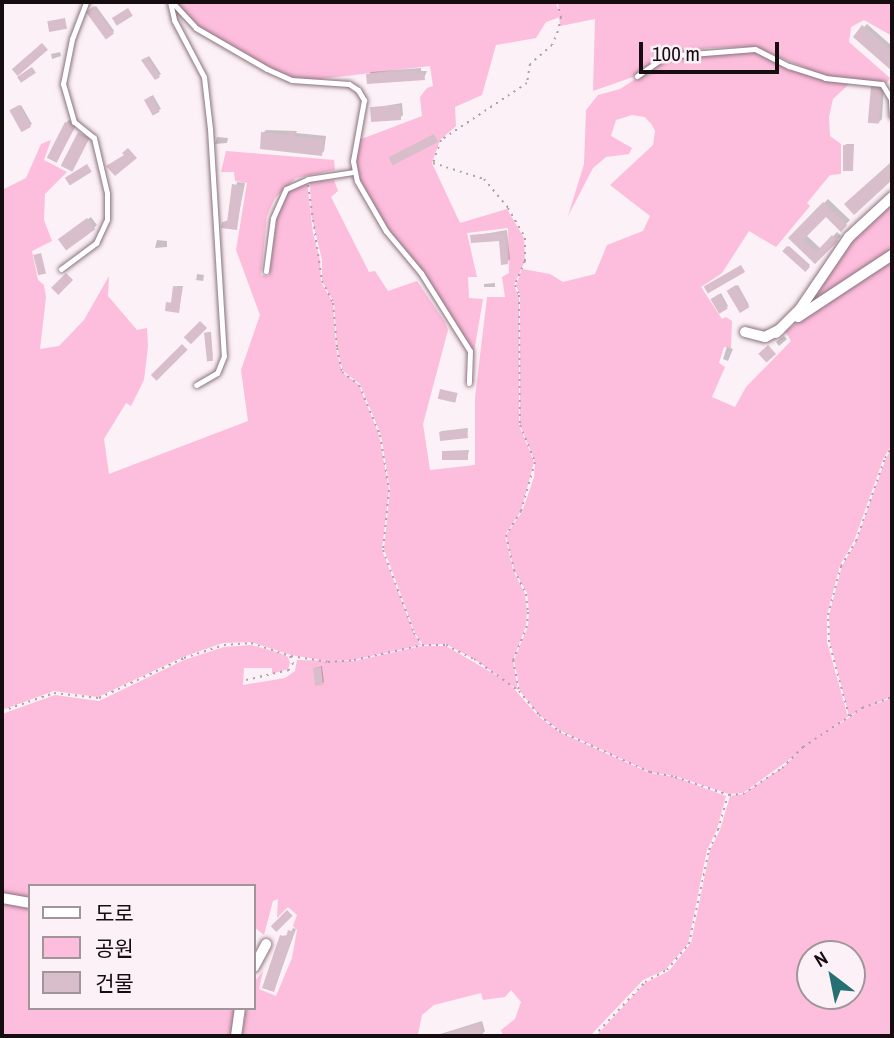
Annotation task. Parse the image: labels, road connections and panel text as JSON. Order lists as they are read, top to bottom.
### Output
{
  "legend": ["도로", "공원", "건물"],
  "scale_bar": "100 m",
  "north": "top left"
}
